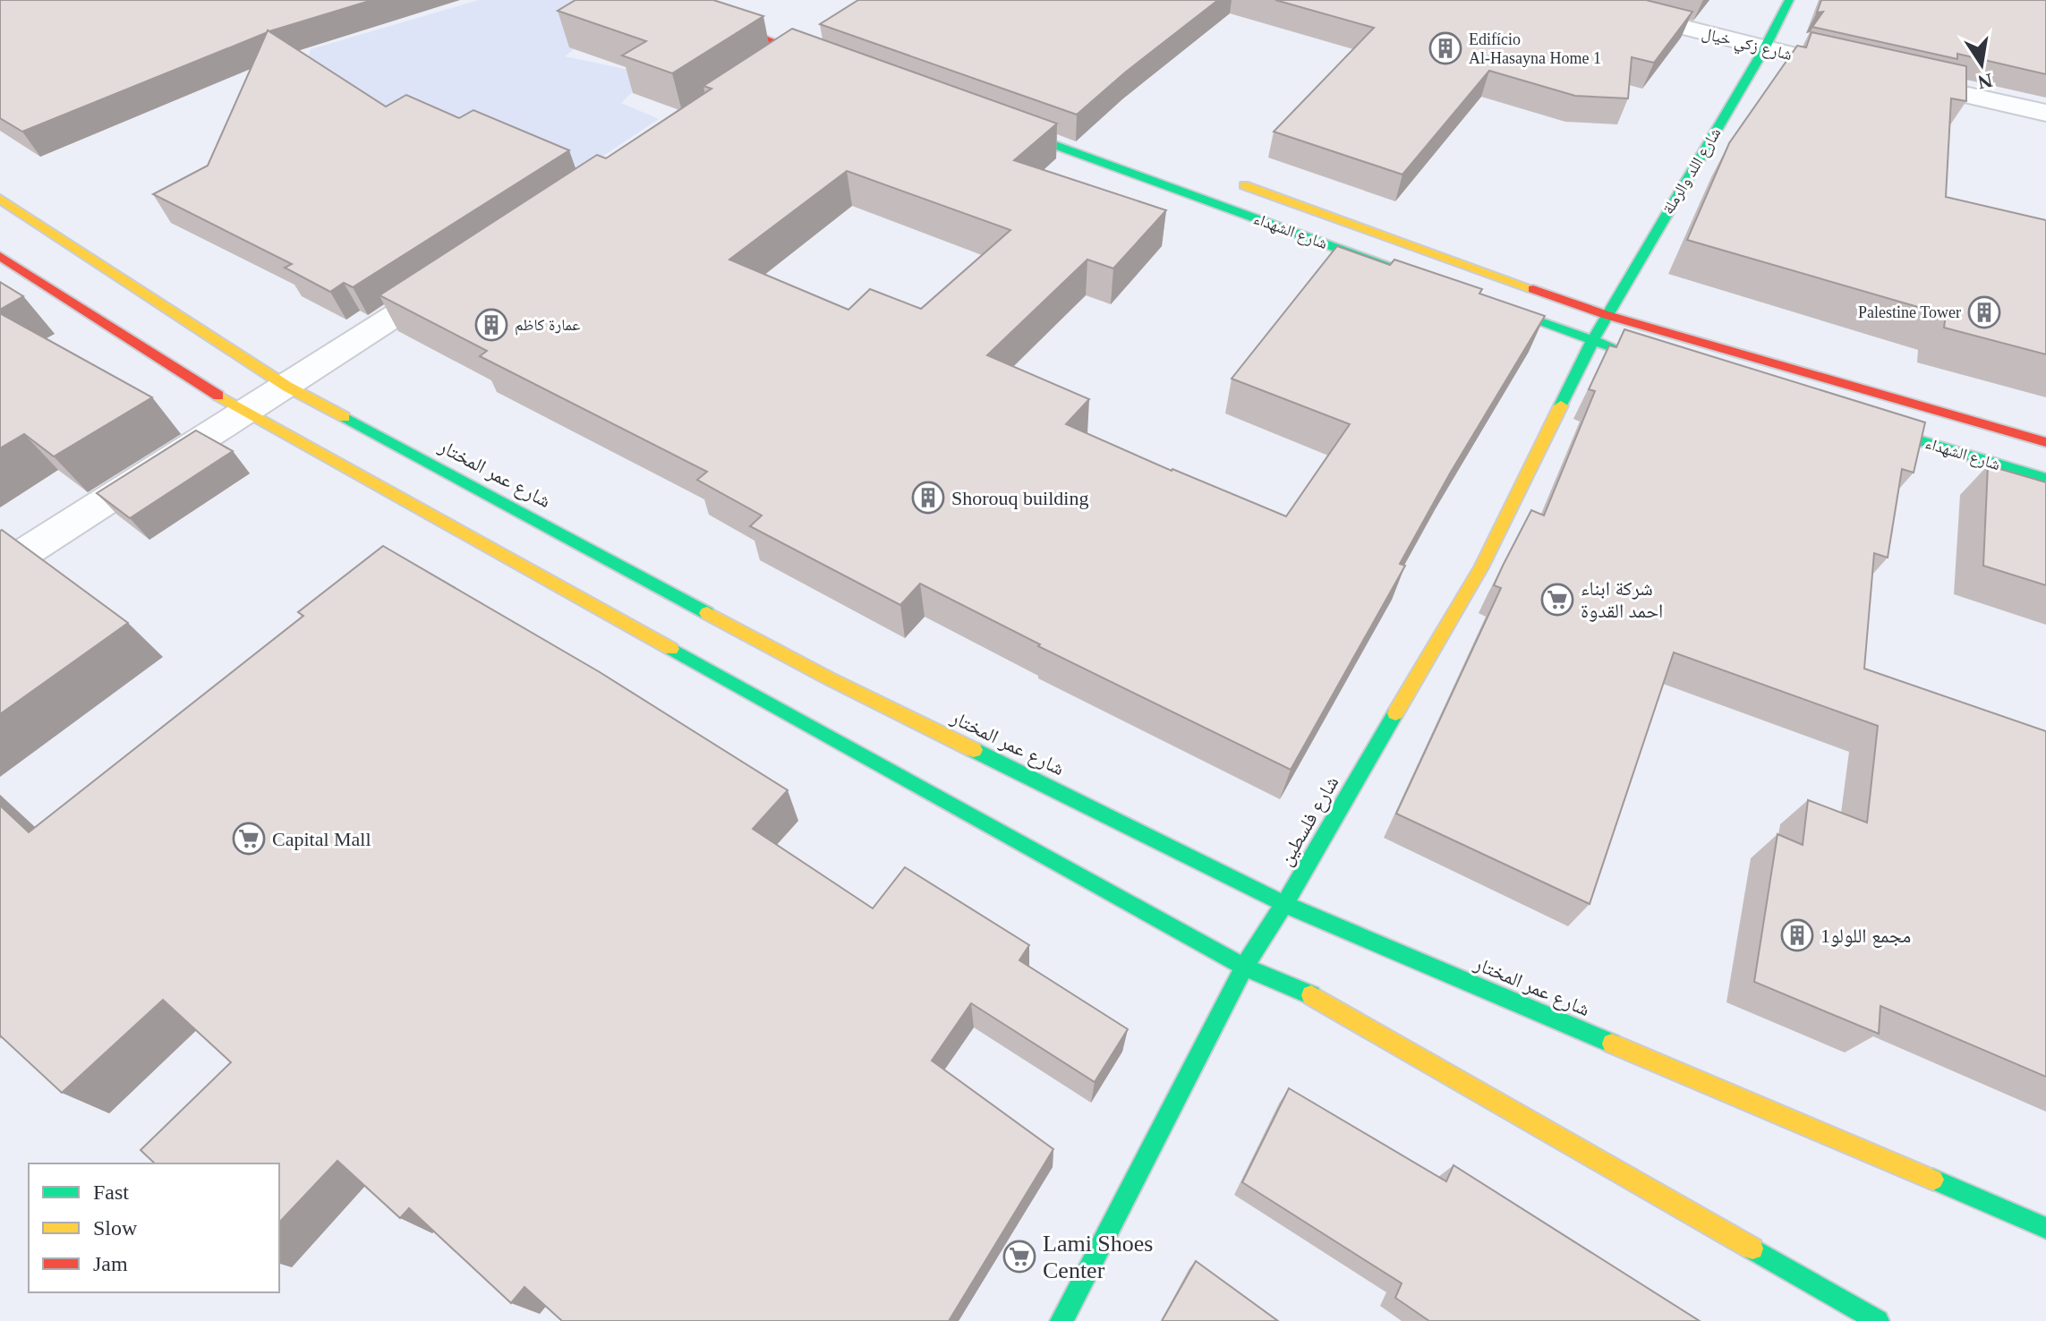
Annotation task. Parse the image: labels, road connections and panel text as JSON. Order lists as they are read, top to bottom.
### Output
{
  "streets": {
    "main road": [
      "شارع اللد والرملة",
      "شارع الشهداء",
      "شارع عمر المختار",
      "شارع فلسطين"
    ],
    "street": ["شارع زكي خيال"]
  },
  "crossings": [
    ["شارع زكي خيال", "شارع اللد والرملة"],
    ["شارع اللد والرملة", "شارع الشهداء"],
    ["شارع اللد والرملة", "شارع فلسطين"],
    ["شارع عمر المختار", "شارع فلسطين"]
  ],
  "places": {
    "building": [
      "Edifício Al-Hasayna Home 1",
      "Palestine Tower",
      "عمارة كاظم",
      "Shorouq building",
      "مجمع اللولو1"
    ],
    "supermarket": ["شركة ابناء احمد القدوة", "Capital Mall", "Lami Shoes Center"]
  },
  "legend": ["Fast", "Slow", "Jam"],
  "north": "bottom"
}
